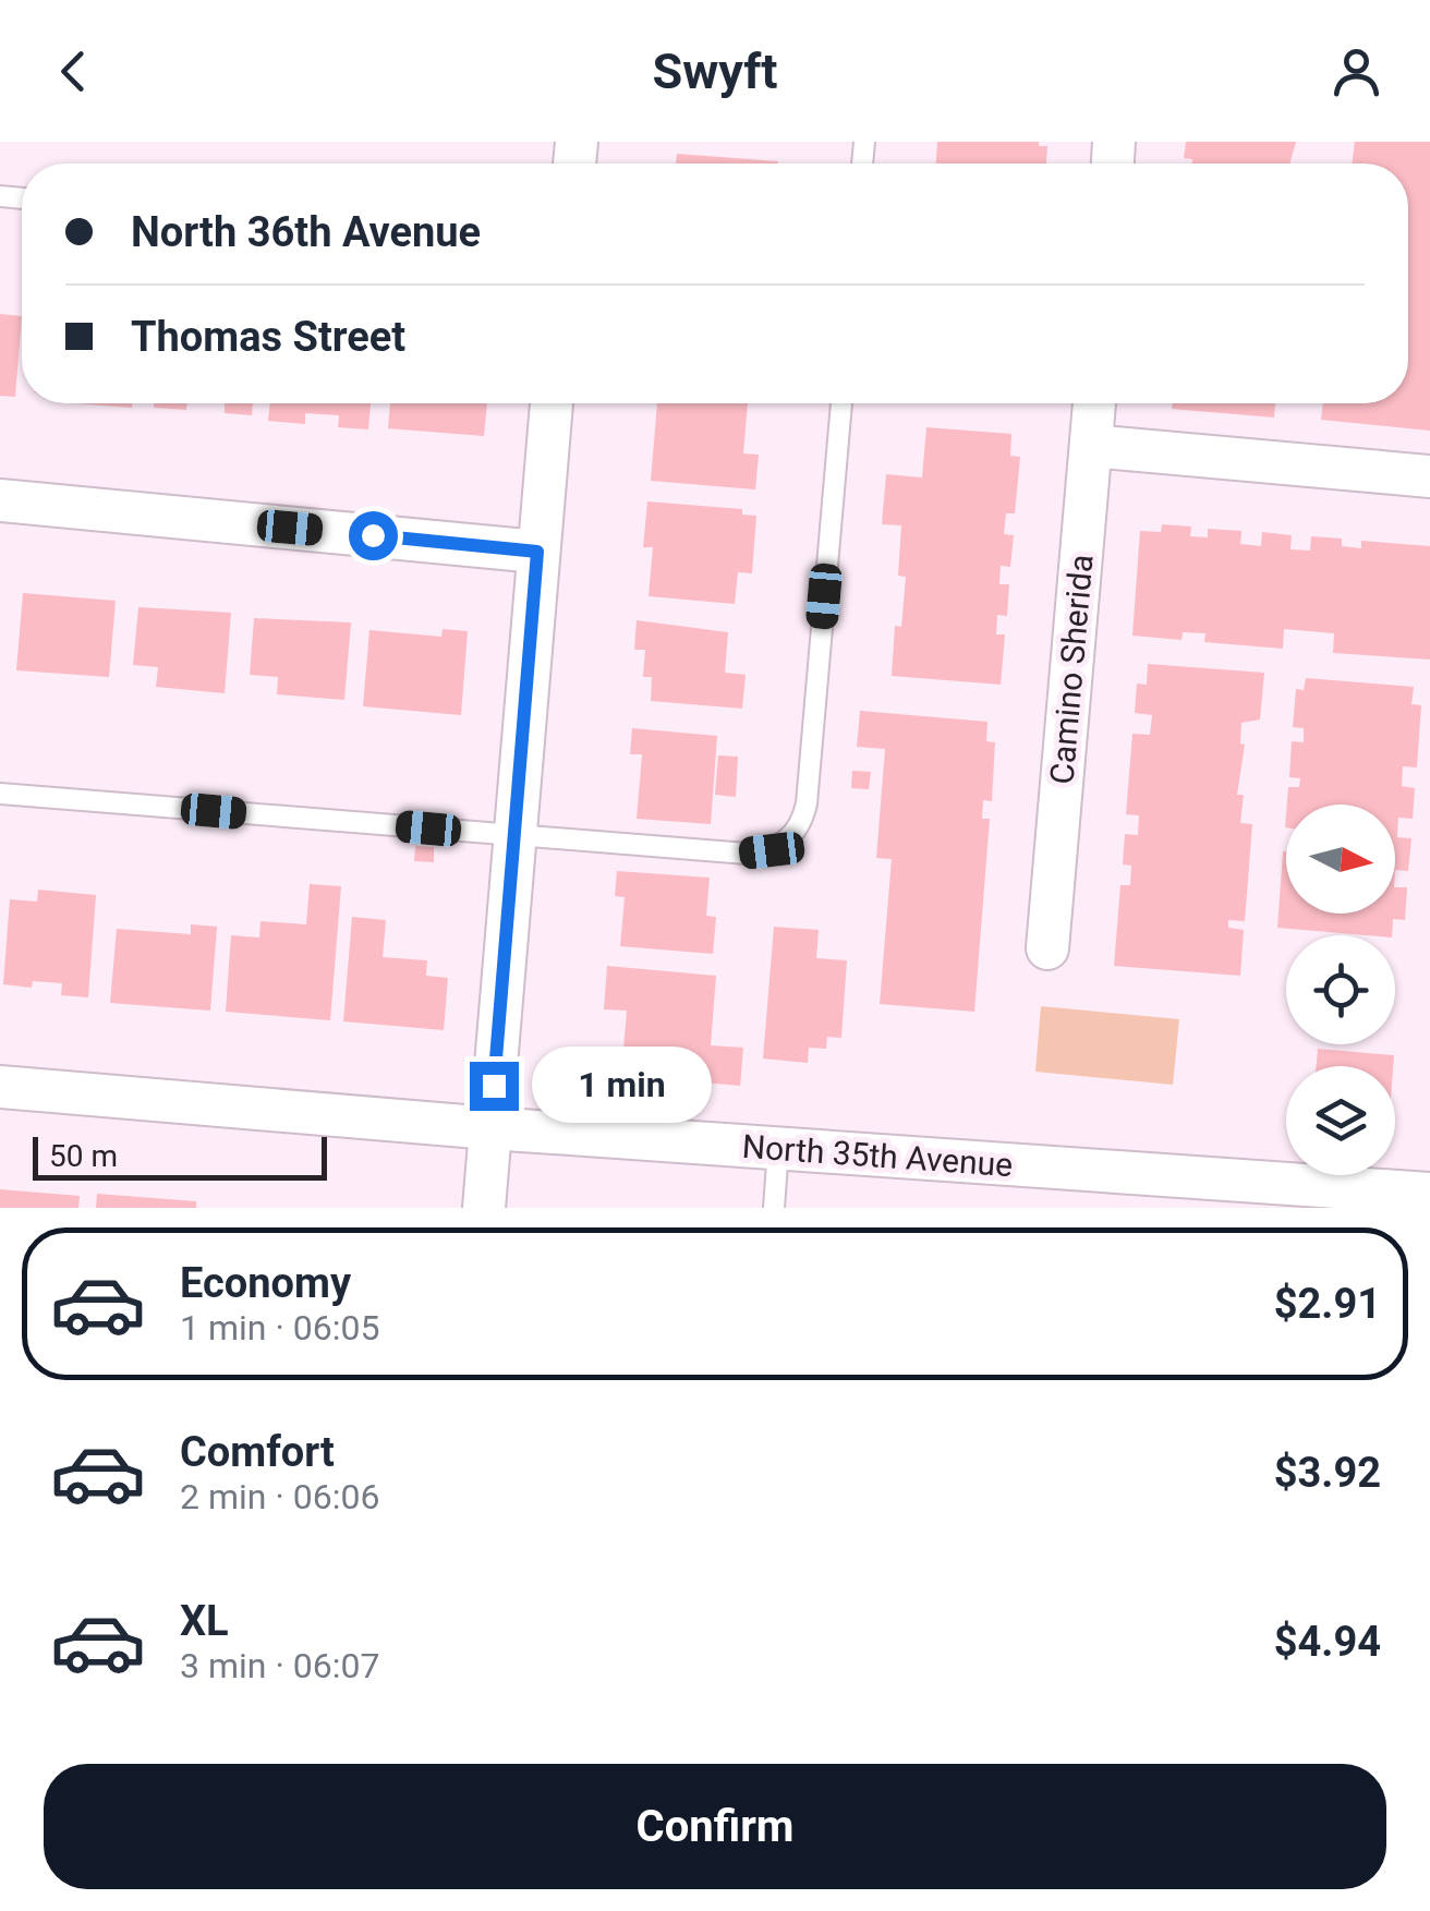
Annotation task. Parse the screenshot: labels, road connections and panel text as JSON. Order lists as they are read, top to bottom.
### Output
{
  "streets": {
    "street": ["Camino Sherida", "North 35th Avenue"]
  },
  "scale_bar": "50 m",
  "north": "right",
  "page": {
    "header": "Swyft",
    "banner": ["North 36th Avenue", "Thomas Street"],
    "bubble": "1 min",
    "scale": "50 m",
    "list": [
      {
        "name": "Economy",
        "note": "1 min · 06:05",
        "value": "$2.91"
      },
      {
        "name": "Comfort",
        "note": "2 min · 06:06",
        "value": "$3.92"
      },
      {
        "name": "XL",
        "note": "3 min · 06:07",
        "value": "$4.94"
      }
    ],
    "buttons": "Confirm"
  }
}
